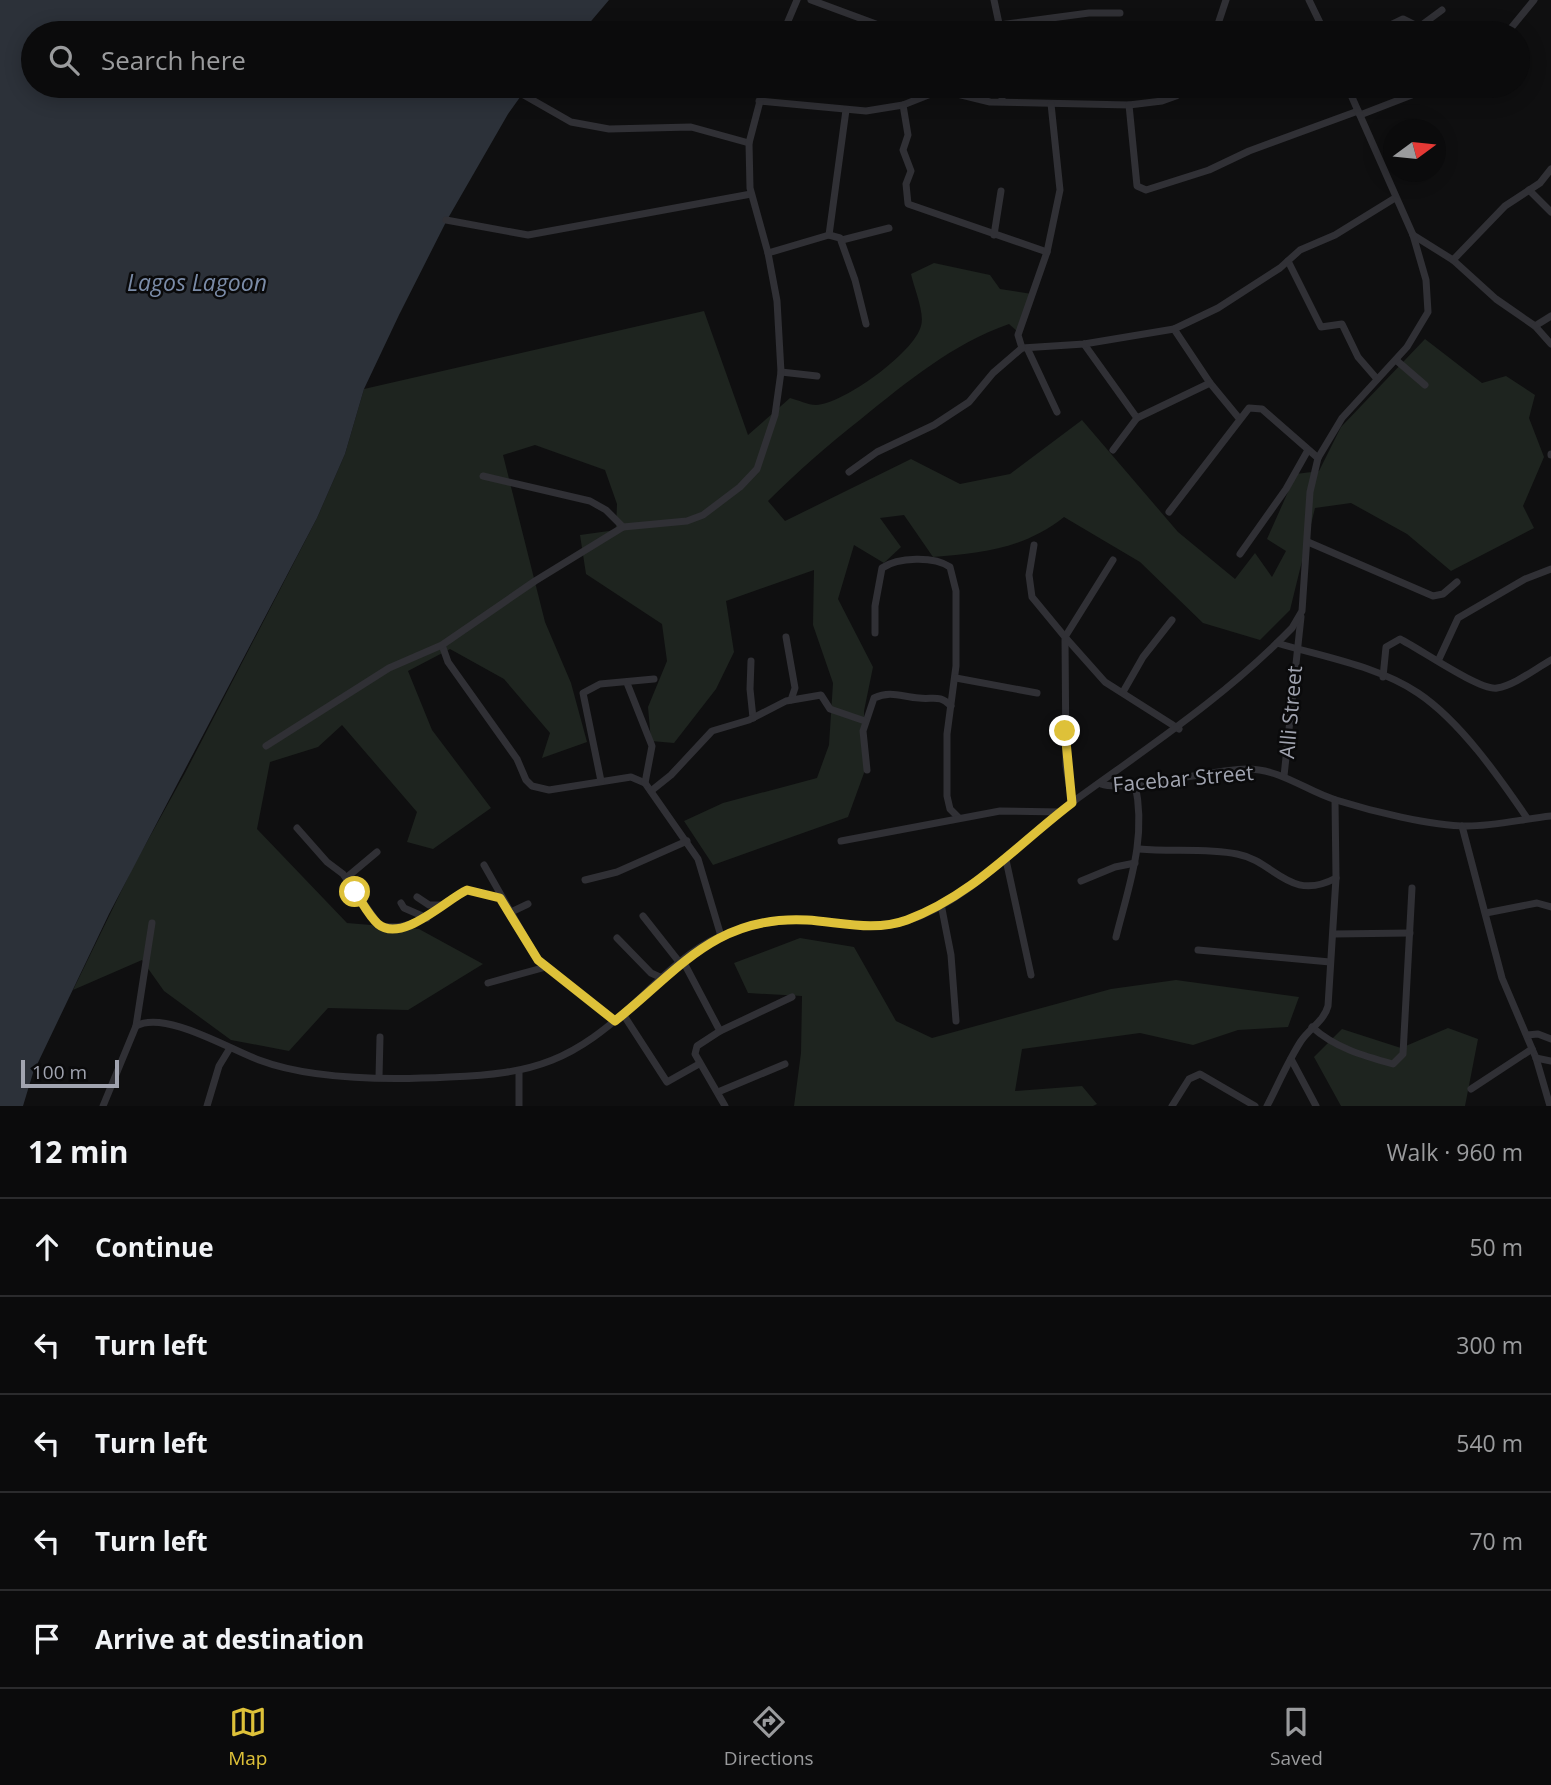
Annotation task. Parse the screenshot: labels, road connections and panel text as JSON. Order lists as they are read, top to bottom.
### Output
{
  "streets": {
    "street": ["Alli Street", "Facebar Street"]
  },
  "crossings": [
    ["Alli Street", "Facebar Street"]
  ],
  "water": ["Lagos Lagoon"],
  "scale_bar": "100 m",
  "north": "right",
  "page": {
    "search": "Search here",
    "scale": "100 m",
    "heading": ["12 min", "Walk · 960 m"],
    "list": [
      ["Continue", "50 m"],
      ["Turn left", "300 m"],
      ["Turn left", "540 m"],
      ["Turn left", "70 m"],
      "Arrive at destination"
    ],
    "nav": ["Map", "Directions", "Saved"]
  }
}
